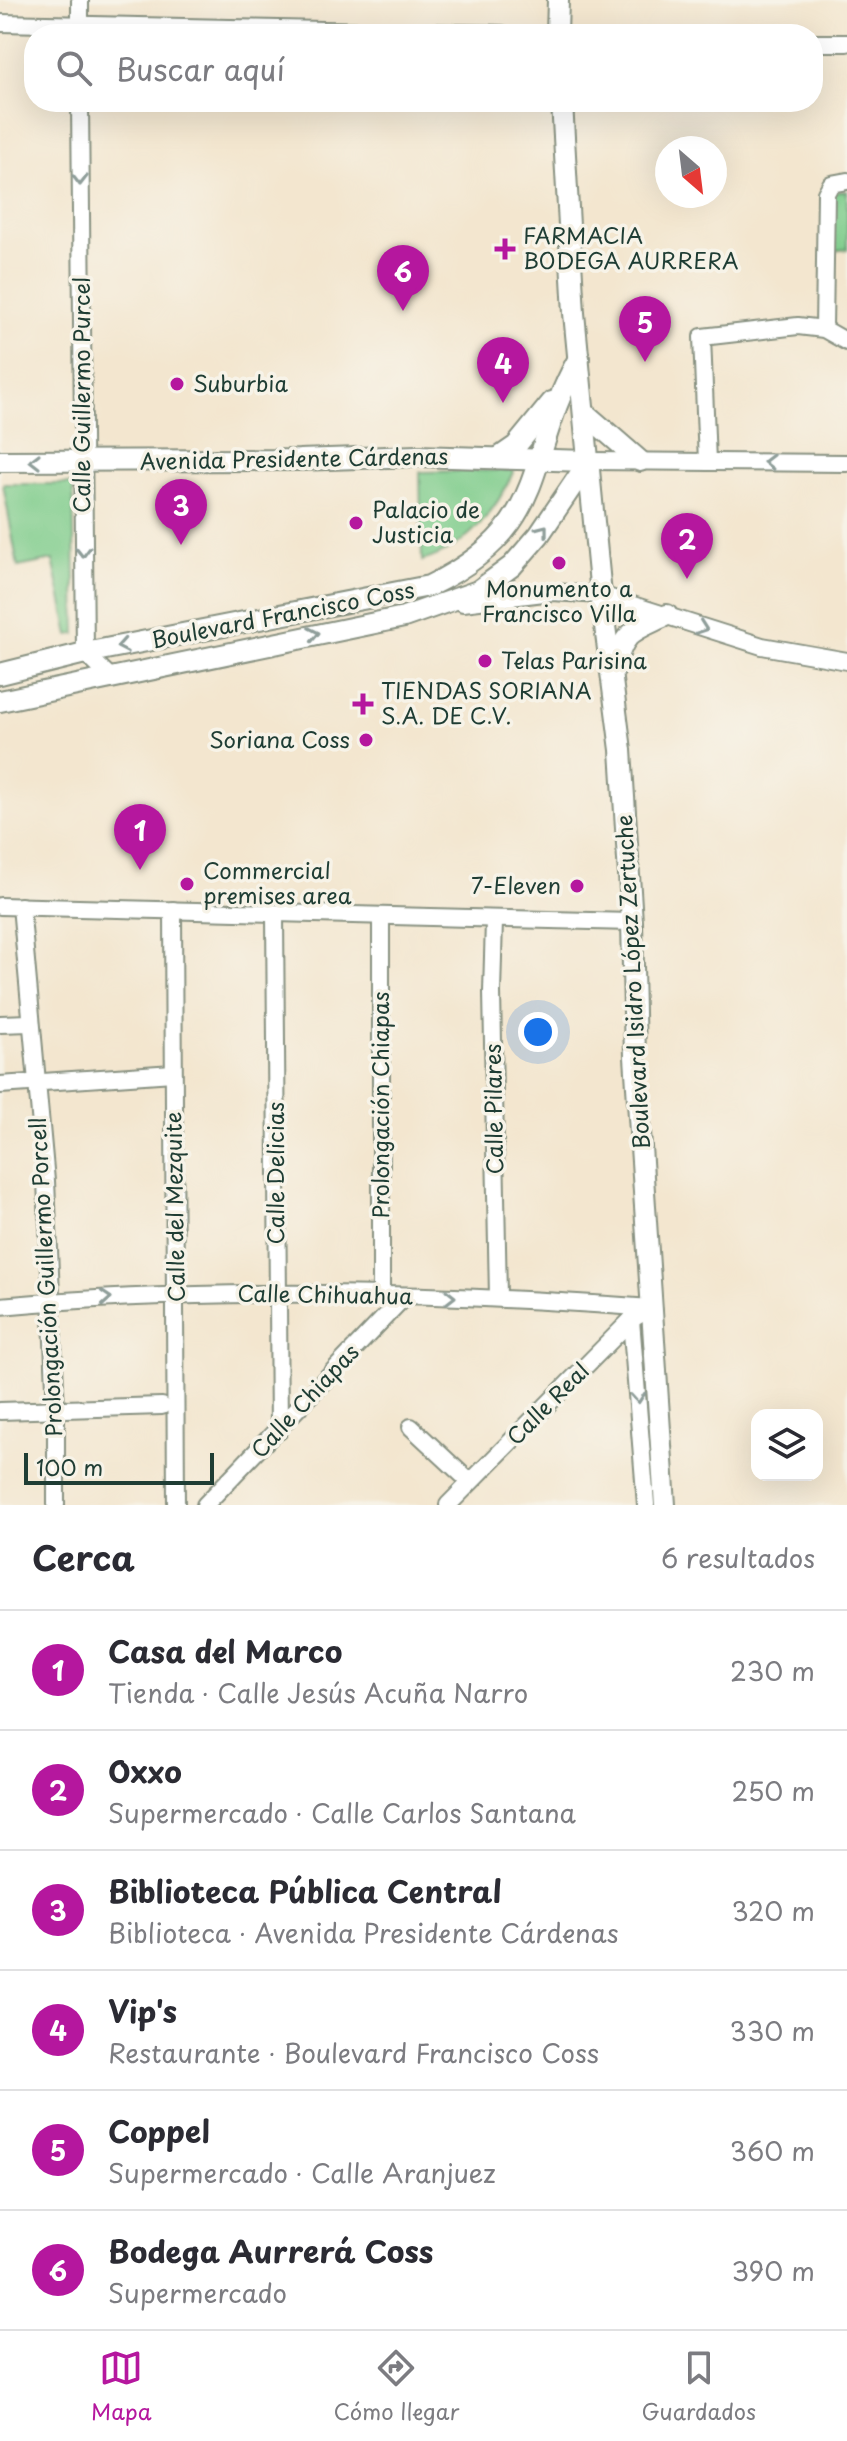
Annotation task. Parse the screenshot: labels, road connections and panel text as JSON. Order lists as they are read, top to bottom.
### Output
{
  "streets": {
    "main road": ["Avenida Presidente Cárdenas", "Boulevard Francisco Coss", "Boulevard Isidro López Zertuche"],
    "street": [
      "Calle Guillermo Purcel",
      "Prolongación Chiapas",
      "Calle Pilares",
      "Calle Delicias",
      "Calle del Mezquite",
      "Prolongación Guillermo Porcell",
      "Calle Chihuahua",
      "Calle Chiapas",
      "Calle Real"
    ]
  },
  "crossings": [
    ["Calle Guillermo Purcel", "Avenida Presidente Cárdenas"],
    ["Calle Guillermo Purcel", "Boulevard Francisco Coss"],
    ["Avenida Presidente Cárdenas", "Boulevard Francisco Coss"],
    ["Avenida Presidente Cárdenas", "Boulevard Isidro López Zertuche"],
    ["Boulevard Francisco Coss", "Boulevard Isidro López Zertuche"],
    ["Boulevard Isidro López Zertuche", "Calle Chihuahua"],
    ["Boulevard Isidro López Zertuche", "Calle Real"],
    ["Prolongación Chiapas", "Calle Chihuahua"],
    ["Calle Pilares", "Calle Chihuahua"],
    ["Calle Delicias", "Calle Chihuahua"],
    ["Calle Delicias", "Calle Chiapas"],
    ["Calle del Mezquite", "Calle Chihuahua"],
    ["Prolongación Guillermo Porcell", "Calle Chihuahua"],
    ["Calle Chihuahua", "Calle Chiapas"],
    ["Calle Chihuahua", "Calle Real"]
  ],
  "one_way": ["Calle Guillermo Purcel"],
  "places": {
    "health": ["FARMACIA BODEGA AURRERA", "TIENDAS SORIANA S.A. DE C.V."],
    "other": [
      "Suburbia",
      "Palacio de Justicia",
      "Monumento a Francisco Villa",
      "Telas Parisina",
      "Soriana Coss",
      "Commercial premises area",
      "7-Eleven"
    ]
  },
  "scale_bar": "100 m",
  "north": "bottom right",
  "page": {
    "search": "Buscar aquí",
    "pins": [
      "6",
      "5",
      "4",
      "3",
      "2",
      "1"
    ],
    "scale": "100 m",
    "heading": ["Cerca", "6 resultados"],
    "list": [
      {
        "mark": "1",
        "name": "Casa del Marco",
        "note": "Tienda · Calle Jesús Acuña Narro",
        "value": "230 m"
      },
      {
        "mark": "2",
        "name": "Oxxo",
        "note": "Supermercado · Calle Carlos Santana",
        "value": "250 m"
      },
      {
        "mark": "3",
        "name": "Biblioteca Pública Central",
        "note": "Biblioteca · Avenida Presidente Cárdenas",
        "value": "320 m"
      },
      {
        "mark": "4",
        "name": "Vip's",
        "note": "Restaurante · Boulevard Francisco Coss",
        "value": "330 m"
      },
      {
        "mark": "5",
        "name": "Coppel",
        "note": "Supermercado · Calle Aranjuez",
        "value": "360 m"
      },
      {
        "mark": "6",
        "name": "Bodega Aurrerá Coss",
        "note": "Supermercado",
        "value": "390 m"
      }
    ],
    "nav": ["Mapa", "Cómo llegar", "Guardados"]
  }
}
